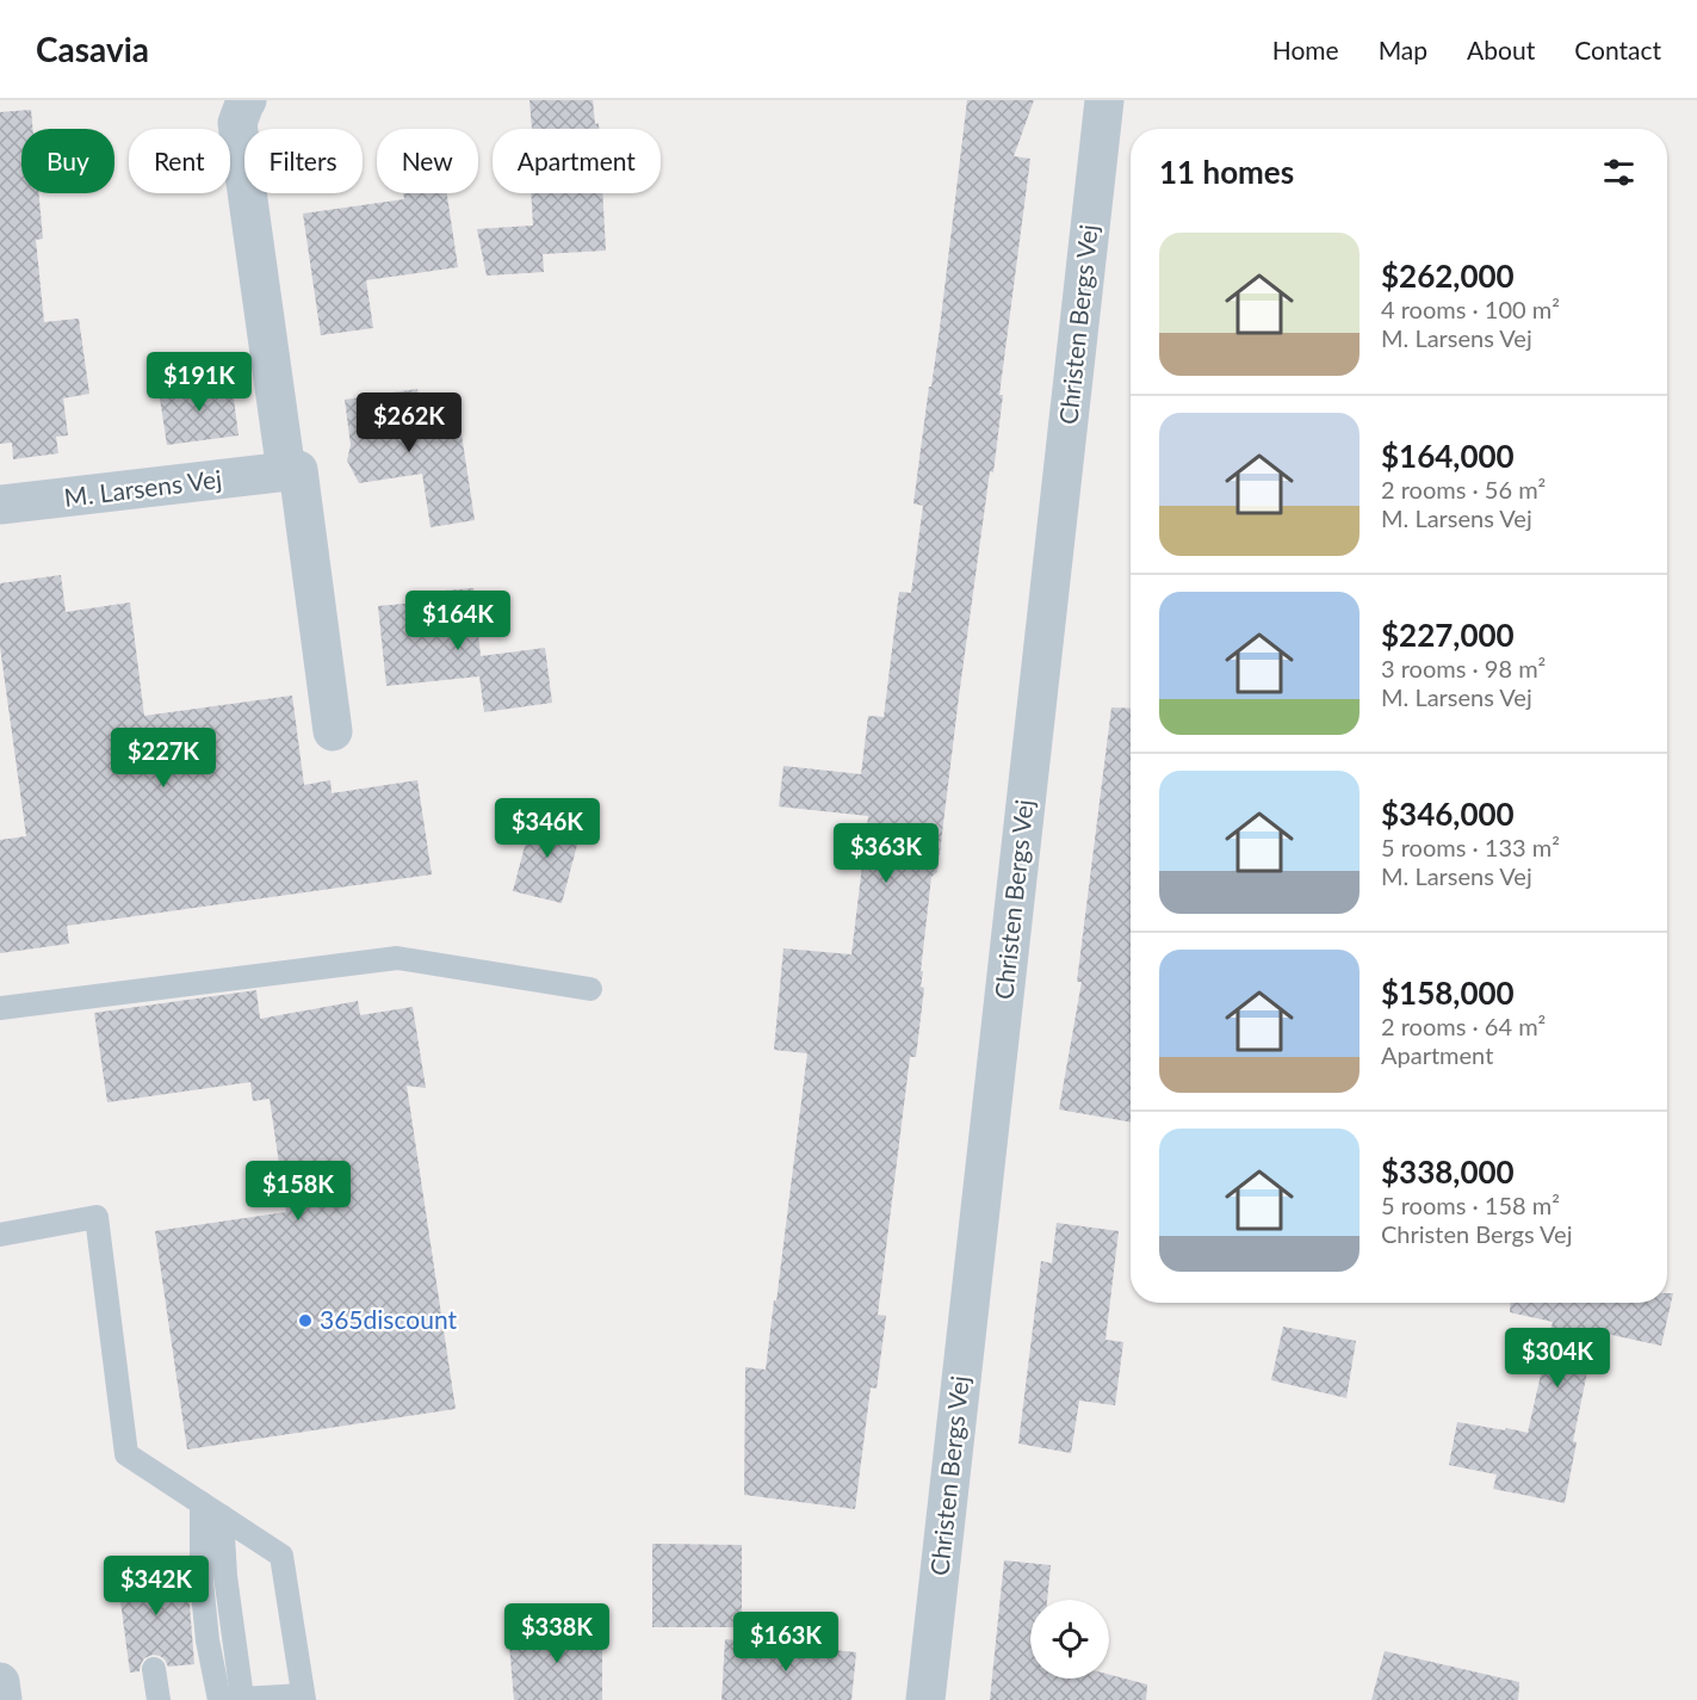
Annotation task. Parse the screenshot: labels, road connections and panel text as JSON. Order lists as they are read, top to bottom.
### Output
{
  "streets": {
    "street": ["Christen Bergs Vej", "M. Larsens Vej"]
  },
  "places": ["365discount"],
  "page": {
    "header": "Casavia",
    "nav": [
      "Home",
      "Map",
      "About",
      "Contact"
    ],
    "chip": [
      "Buy",
      "Rent",
      "Filters",
      "New",
      "Apartment"
    ],
    "heading": "11 homes",
    "list": [
      {
        "name": "$262,000",
        "note": "4 rooms · 100 m² · M. Larsens Vej"
      },
      {
        "name": "$164,000",
        "note": "2 rooms · 56 m² · M. Larsens Vej"
      },
      {
        "name": "$227,000",
        "note": "3 rooms · 98 m² · M. Larsens Vej"
      },
      {
        "name": "$346,000",
        "note": "5 rooms · 133 m² · M. Larsens Vej"
      },
      {
        "name": "$158,000",
        "note": "2 rooms · 64 m² · Apartment"
      },
      {
        "name": "$338,000",
        "note": "5 rooms · 158 m² · Christen Bergs Vej"
      }
    ],
    "price": [
      "$191K",
      "$262K",
      "$164K",
      "$227K",
      "$346K",
      "$363K",
      "$158K",
      "$304K",
      "$342K",
      "$338K",
      "$163K"
    ]
  }
}
